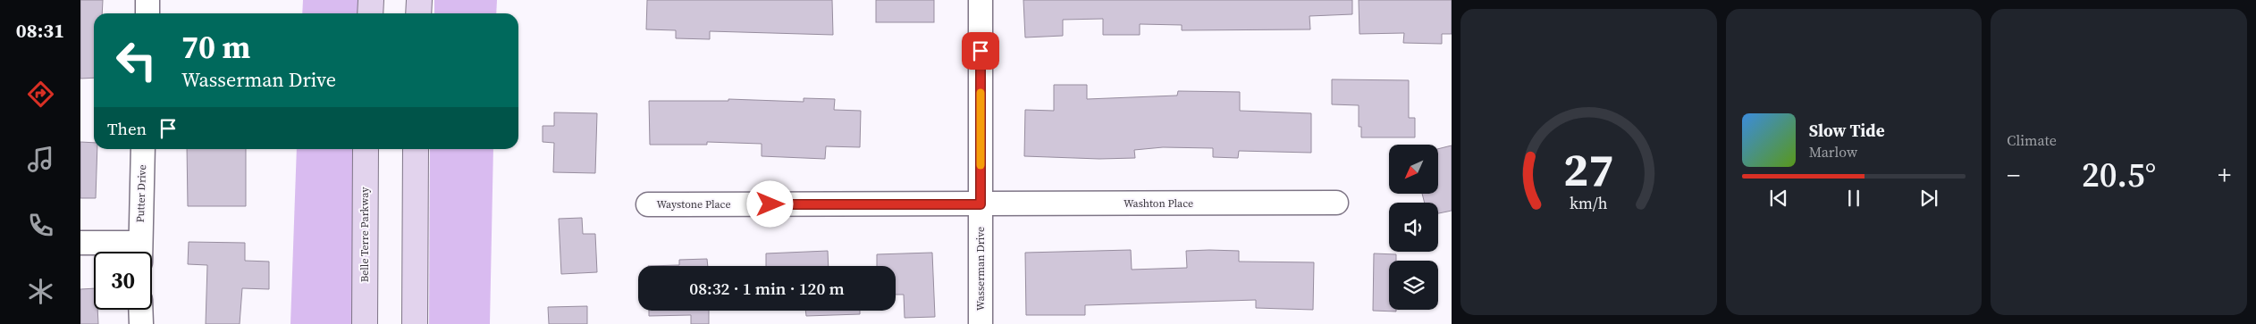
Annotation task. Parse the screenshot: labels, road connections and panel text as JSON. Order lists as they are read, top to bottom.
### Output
{
  "streets": {
    "main road": ["Belle Terre Parkway"],
    "street": [
      "Putter Drive",
      "Washton Place",
      "Waystone Place",
      "Wasserman Drive"
    ]
  },
  "crossings": [
    ["Washton Place", "Waystone Place"],
    ["Washton Place", "Wasserman Drive"],
    ["Waystone Place", "Wasserman Drive"]
  ],
  "north": "bottom left",
  "page": {
    "tabs": "08:31",
    "tile": "Climate",
    "turn": ["70 m", "Wasserman Drive"],
    "then": "Then",
    "song": ["Slow Tide", "Marlow"],
    "heat": ["−", "20.5°", "+"],
    "limit": "30",
    "trip": "08:32 · 1 min · 120 m",
    "gauge": ["27", "km/h"]
  }
}
